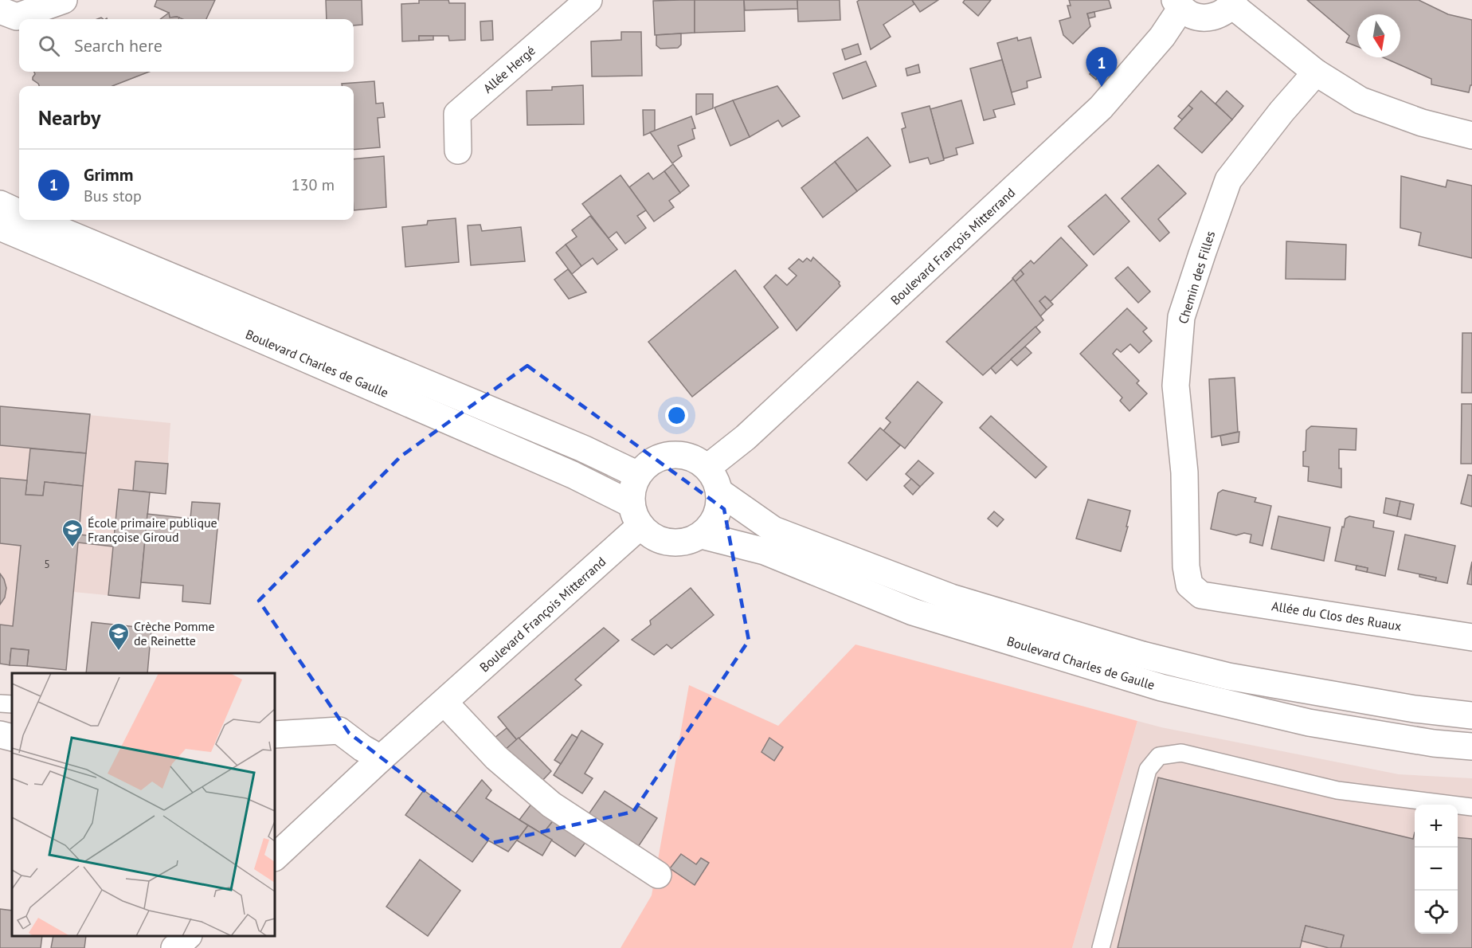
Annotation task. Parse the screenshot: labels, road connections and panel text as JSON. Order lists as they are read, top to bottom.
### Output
{
  "streets": {
    "street": [
      "Allée Hergé",
      "Boulevard François Mitterrand",
      "Chemin des Filles",
      "Boulevard Charles de Gaulle",
      "Allée du Clos des Ruaux"
    ]
  },
  "crossings": [
    ["Boulevard François Mitterrand", "Boulevard Charles de Gaulle"],
    ["Chemin des Filles", "Allée du Clos des Ruaux"]
  ],
  "places": {
    "school or university": ["École primaire publique Françoise Giroud", "Crèche Pomme de Reinette"]
  },
  "house_numbers": ["5"],
  "north": "bottom",
  "page": {
    "search": "Search here",
    "pins": "1",
    "heading": "Nearby",
    "list": [
      {
        "mark": "1",
        "name": "Grimm",
        "note": "Bus stop",
        "value": "130 m"
      }
    ],
    "map_buttons": ["+", "−"]
  }
}
